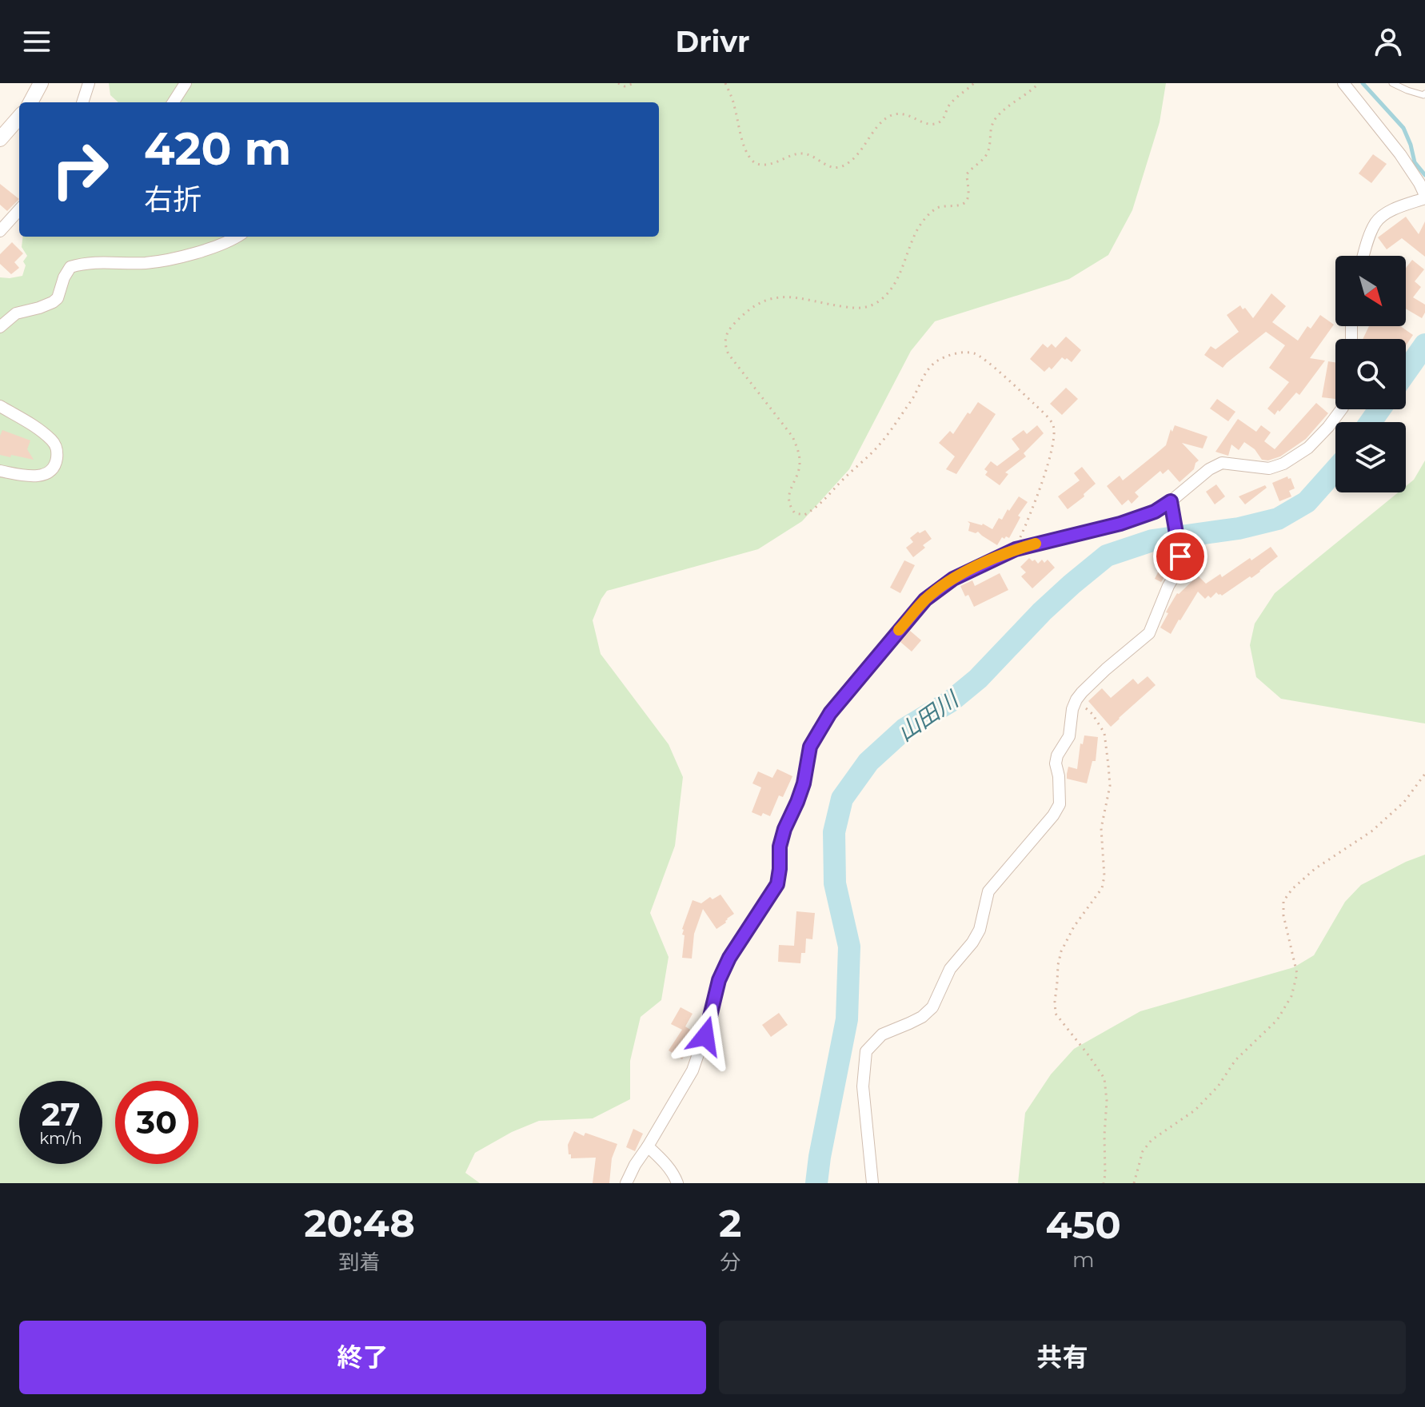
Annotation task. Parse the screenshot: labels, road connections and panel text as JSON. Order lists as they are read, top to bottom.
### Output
{
  "water": ["山田川"],
  "north": "bottom right",
  "page": {
    "header": "Drivr",
    "turn": ["420 m", "右折"],
    "speed": "27 km/h",
    "limit": "30",
    "eta": [
      "20:48",
      "到着",
      "2",
      "分",
      "450",
      "m"
    ],
    "buttons": ["終了", "共有"]
  }
}
